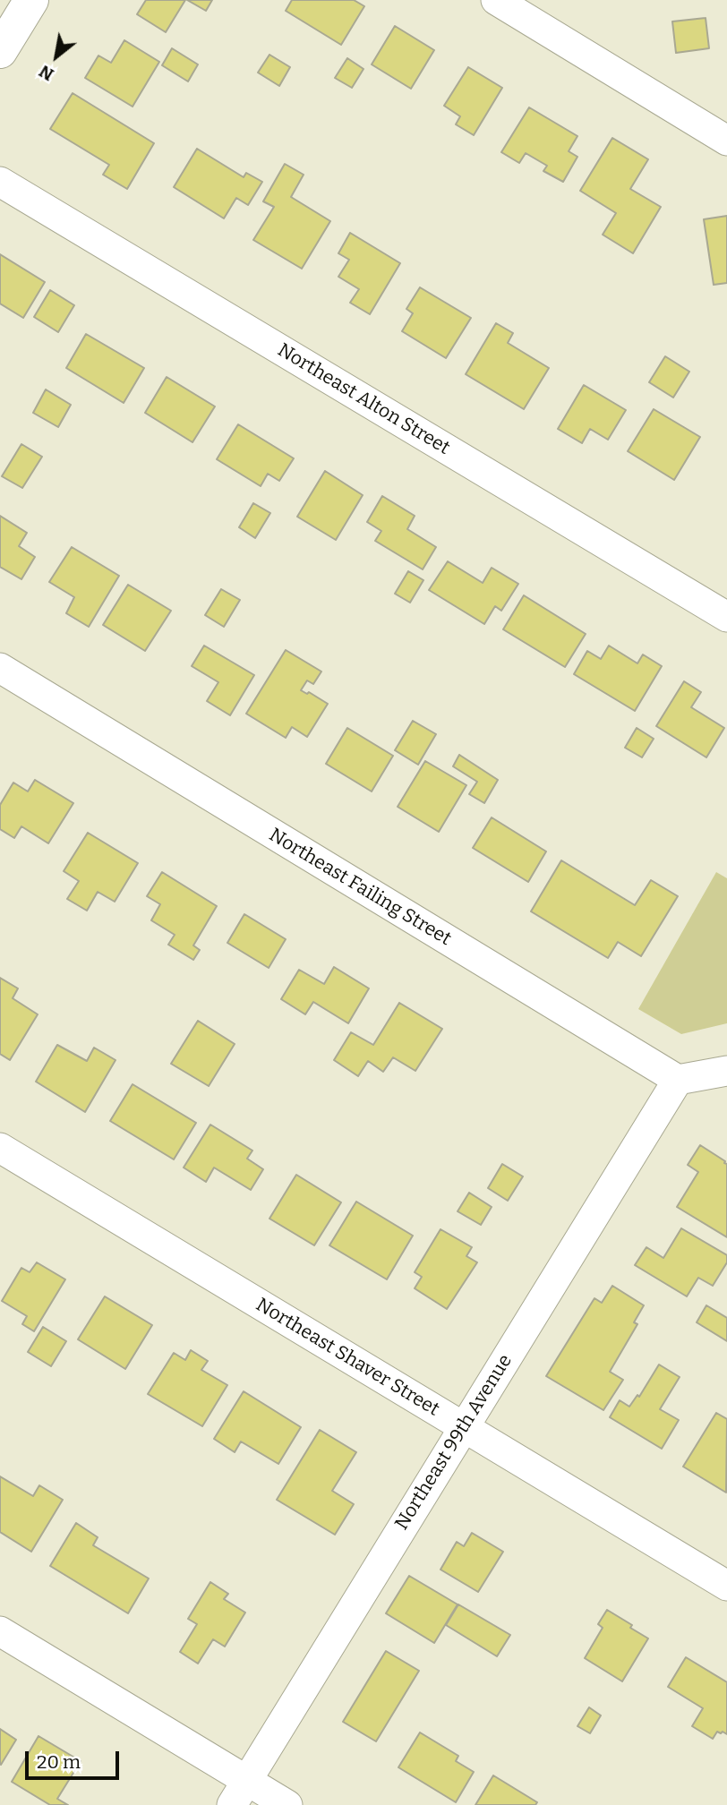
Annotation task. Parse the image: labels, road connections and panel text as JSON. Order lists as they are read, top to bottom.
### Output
{
  "streets": {
    "street": [
      "Northeast Alton Street",
      "Northeast Failing Street",
      "Northeast Shaver Street",
      "Northeast 99th Avenue"
    ]
  },
  "crossings": [
    ["Northeast Failing Street", "Northeast 99th Avenue"],
    ["Northeast Shaver Street", "Northeast 99th Avenue"]
  ],
  "scale_bar": "20 m",
  "north": "bottom left"
}
